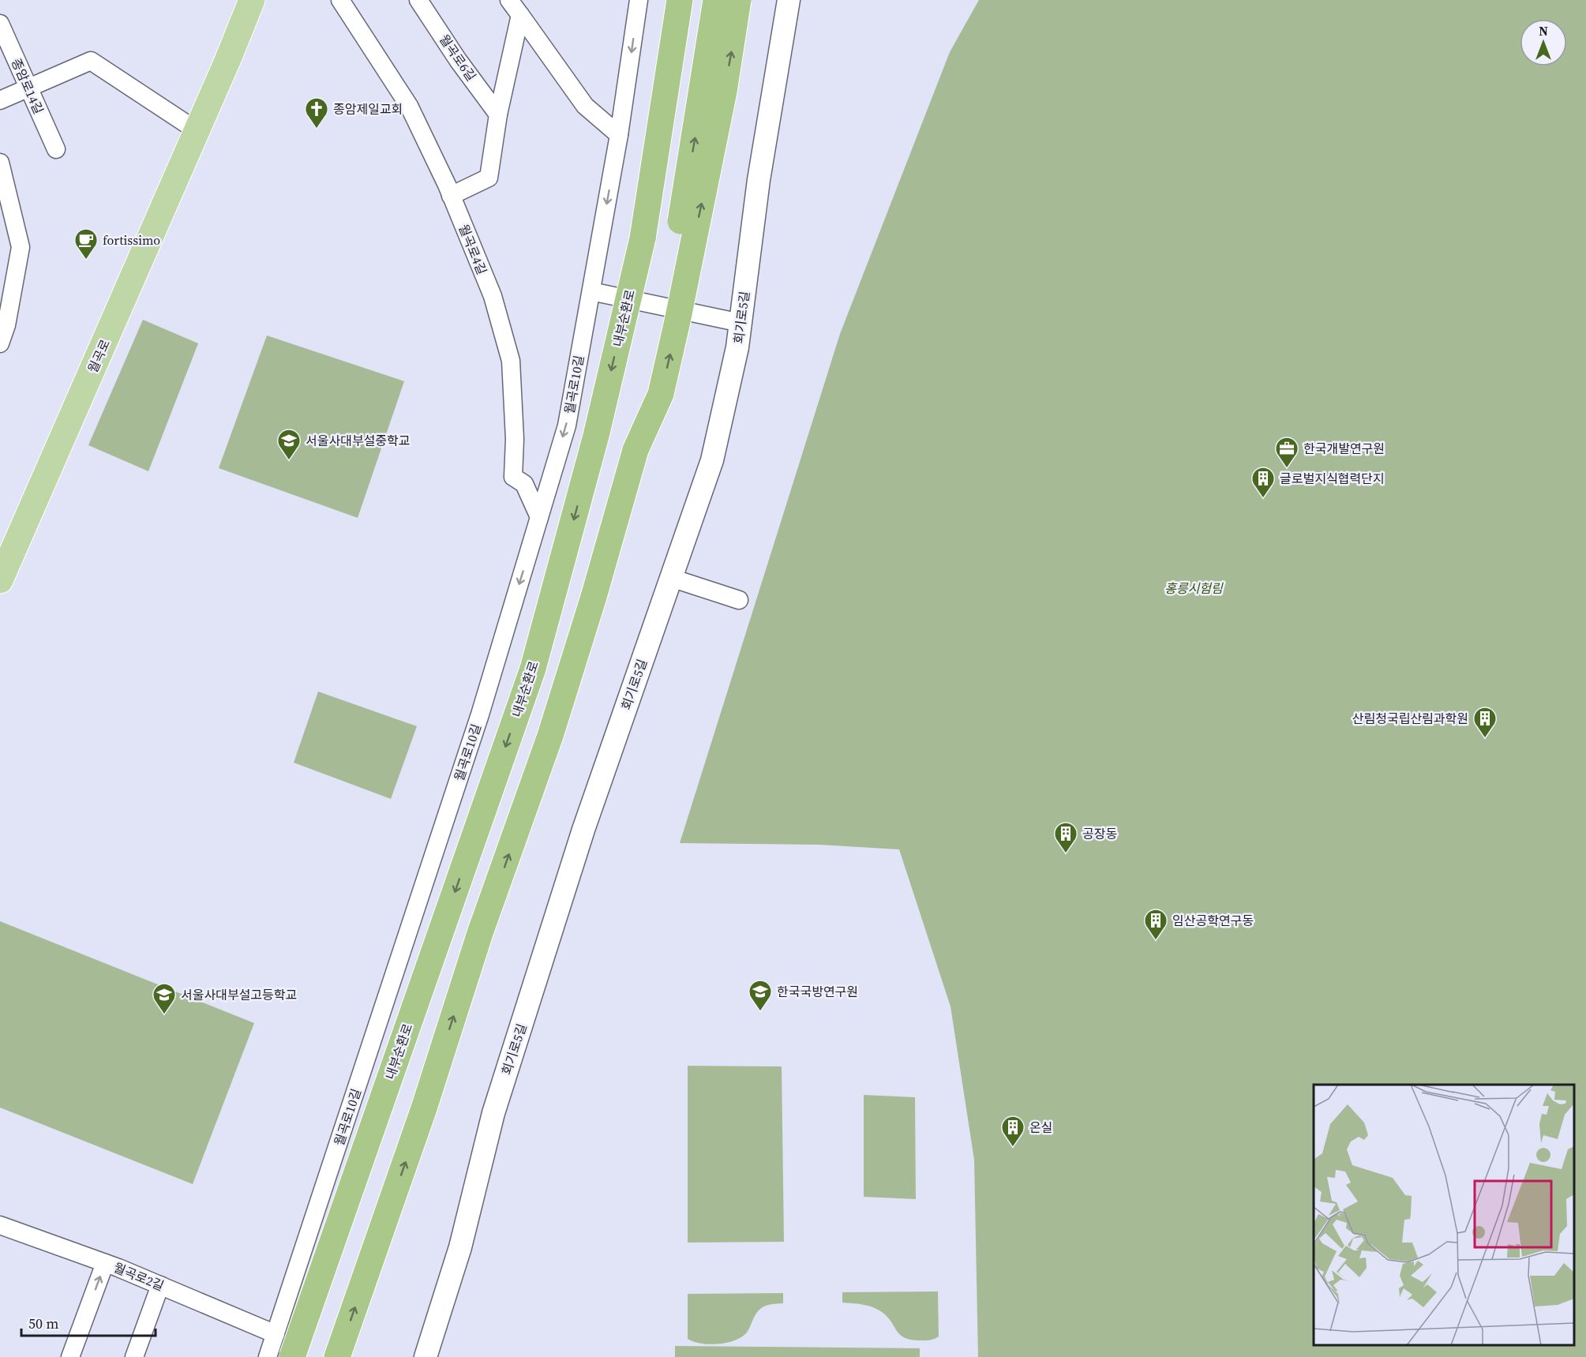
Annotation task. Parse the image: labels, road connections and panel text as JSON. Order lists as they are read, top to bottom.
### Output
{
  "streets": {
    "highway": ["내부순환로"],
    "main road": ["월곡로"],
    "street": [
      "월곡로6길",
      "종암로14길",
      "월곡로4길",
      "회기로5길",
      "월곡로10길",
      "월곡로2길"
    ]
  },
  "crossings": [
    ["월곡로4길", "월곡로10길"],
    ["월곡로10길", "월곡로2길"]
  ],
  "one_way": ["월곡로10길"],
  "parks": ["홍릉시험림"],
  "places": {
    "church": ["종암제일교회"],
    "cafe": ["fortissimo"],
    "school or university": ["서울사대부설중학교", "한국국방연구원", "서울사대부설고등학교"],
    "office": ["한국개발연구원"],
    "building": [
      "글로벌지식협력단지",
      "산림청국립산림과학원",
      "공장동",
      "임산공학연구동",
      "온실"
    ]
  },
  "scale_bar": "50 m",
  "north": "top"
}
